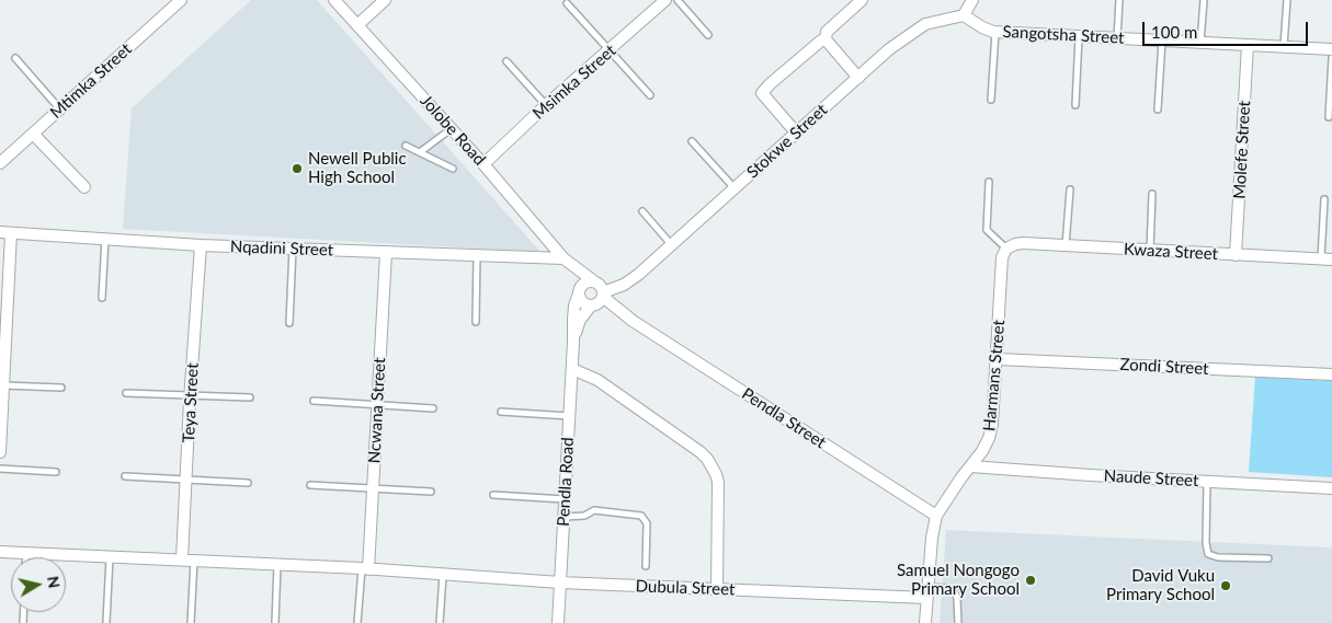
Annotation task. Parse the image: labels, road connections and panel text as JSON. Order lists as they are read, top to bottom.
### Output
{
  "streets": {
    "street": [
      "Sangotsha Street",
      "Mtimka Street",
      "Msimka Street",
      "Jolobe Road",
      "Stokwe Street",
      "Molefe Street",
      "Nqadini Street",
      "Kwaza Street",
      "Zondi Street",
      "Harmans Street",
      "Teya Street",
      "Ncwana Street",
      "Pendla Street",
      "Naude Street",
      "Pendla Road",
      "Dubula Street"
    ]
  },
  "crossings": [
    ["Sangotsha Street", "Stokwe Street"],
    ["Sangotsha Street", "Molefe Street"],
    ["Msimka Street", "Jolobe Road"],
    ["Jolobe Road", "Stokwe Street"],
    ["Jolobe Road", "Nqadini Street"],
    ["Jolobe Road", "Pendla Street"],
    ["Jolobe Road", "Pendla Road"],
    ["Stokwe Street", "Pendla Street"],
    ["Stokwe Street", "Pendla Road"],
    ["Molefe Street", "Kwaza Street"],
    ["Nqadini Street", "Teya Street"],
    ["Nqadini Street", "Ncwana Street"],
    ["Kwaza Street", "Harmans Street"],
    ["Zondi Street", "Harmans Street"],
    ["Harmans Street", "Pendla Street"],
    ["Harmans Street", "Naude Street"],
    ["Harmans Street", "Dubula Street"],
    ["Teya Street", "Dubula Street"],
    ["Ncwana Street", "Dubula Street"],
    ["Pendla Street", "Pendla Road"],
    ["Pendla Road", "Dubula Street"]
  ],
  "places": ["Newell Public High School", "Samuel Nongogo Primary School", "David Vuku Primary School"],
  "scale_bar": "100 m",
  "north": "right"
}
